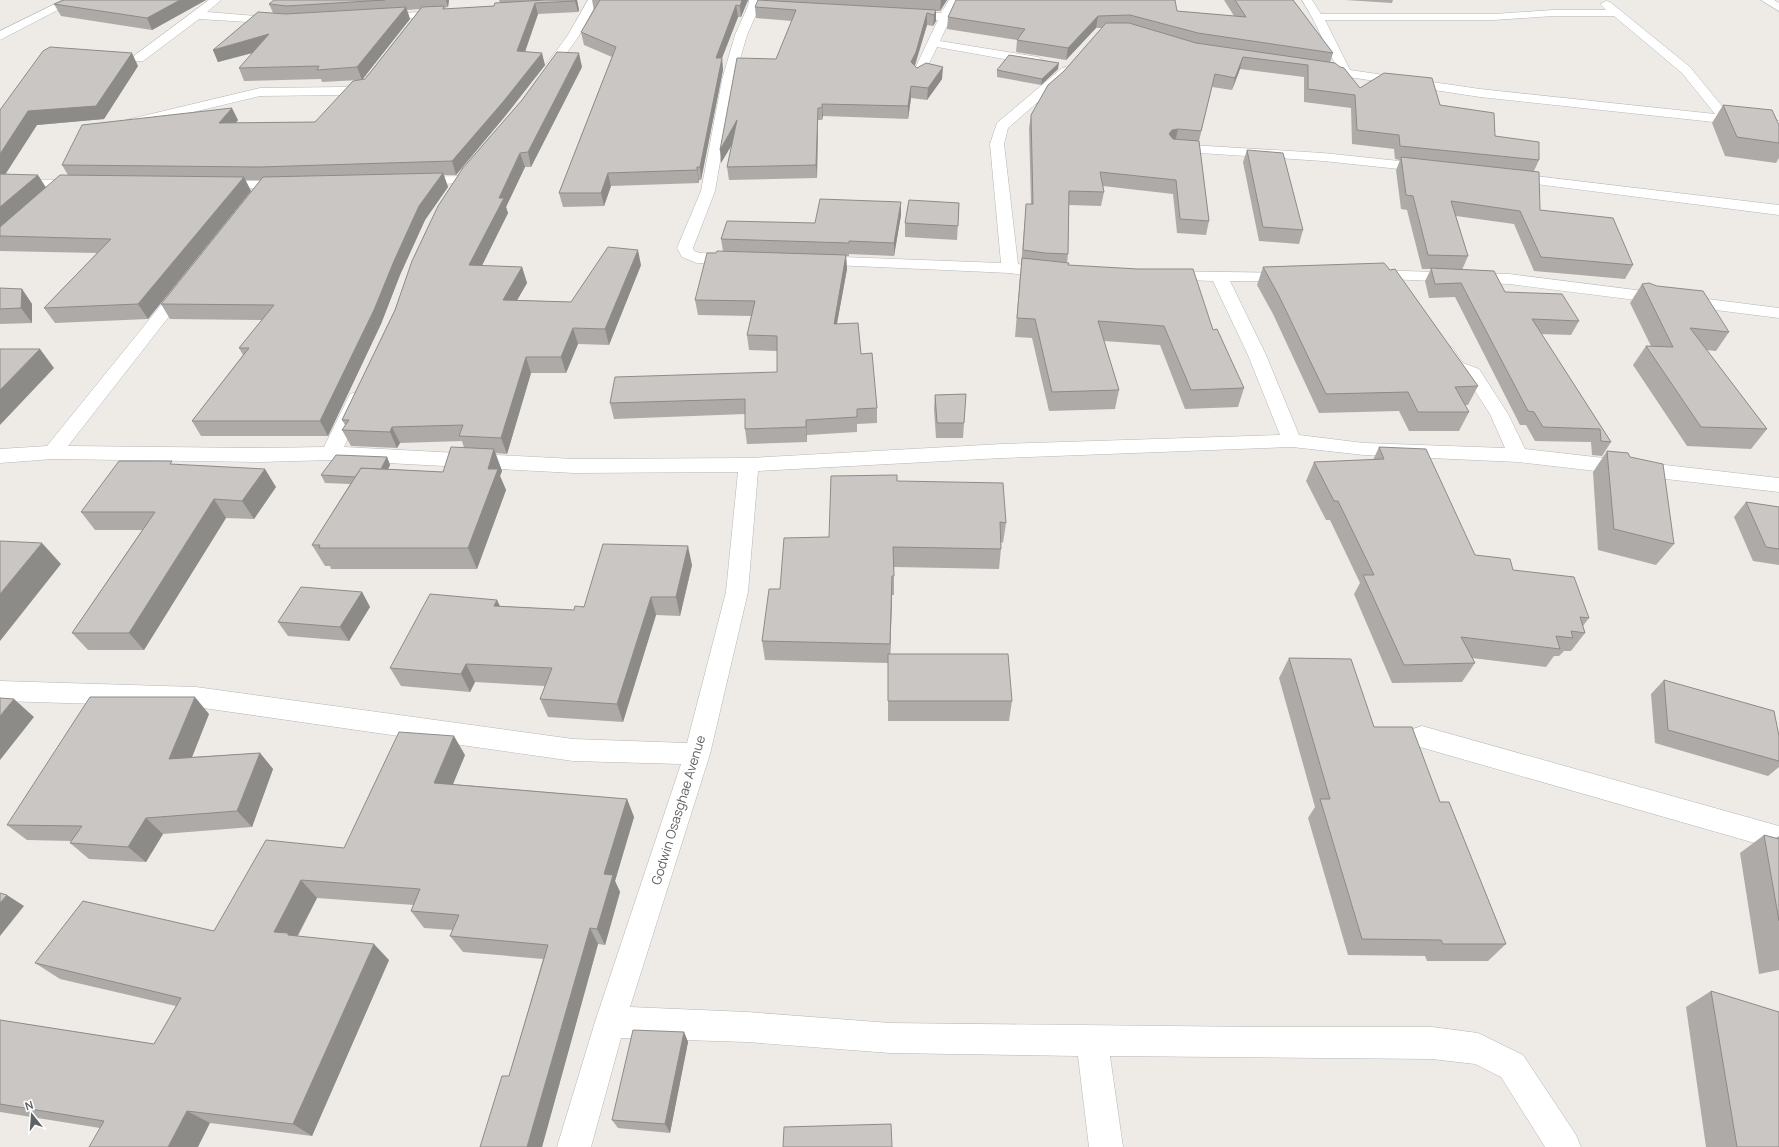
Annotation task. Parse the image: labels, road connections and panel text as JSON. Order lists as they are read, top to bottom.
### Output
{
  "streets": {
    "street": ["Godwin Osasghae Avenue"]
  },
  "north": "top"
}
